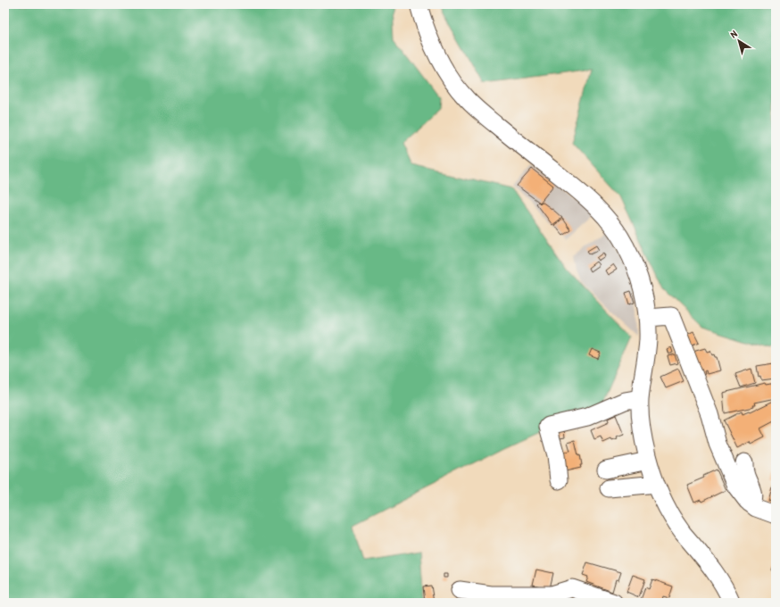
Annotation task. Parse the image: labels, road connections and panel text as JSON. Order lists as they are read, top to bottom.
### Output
{
  "north": "top left"
}
